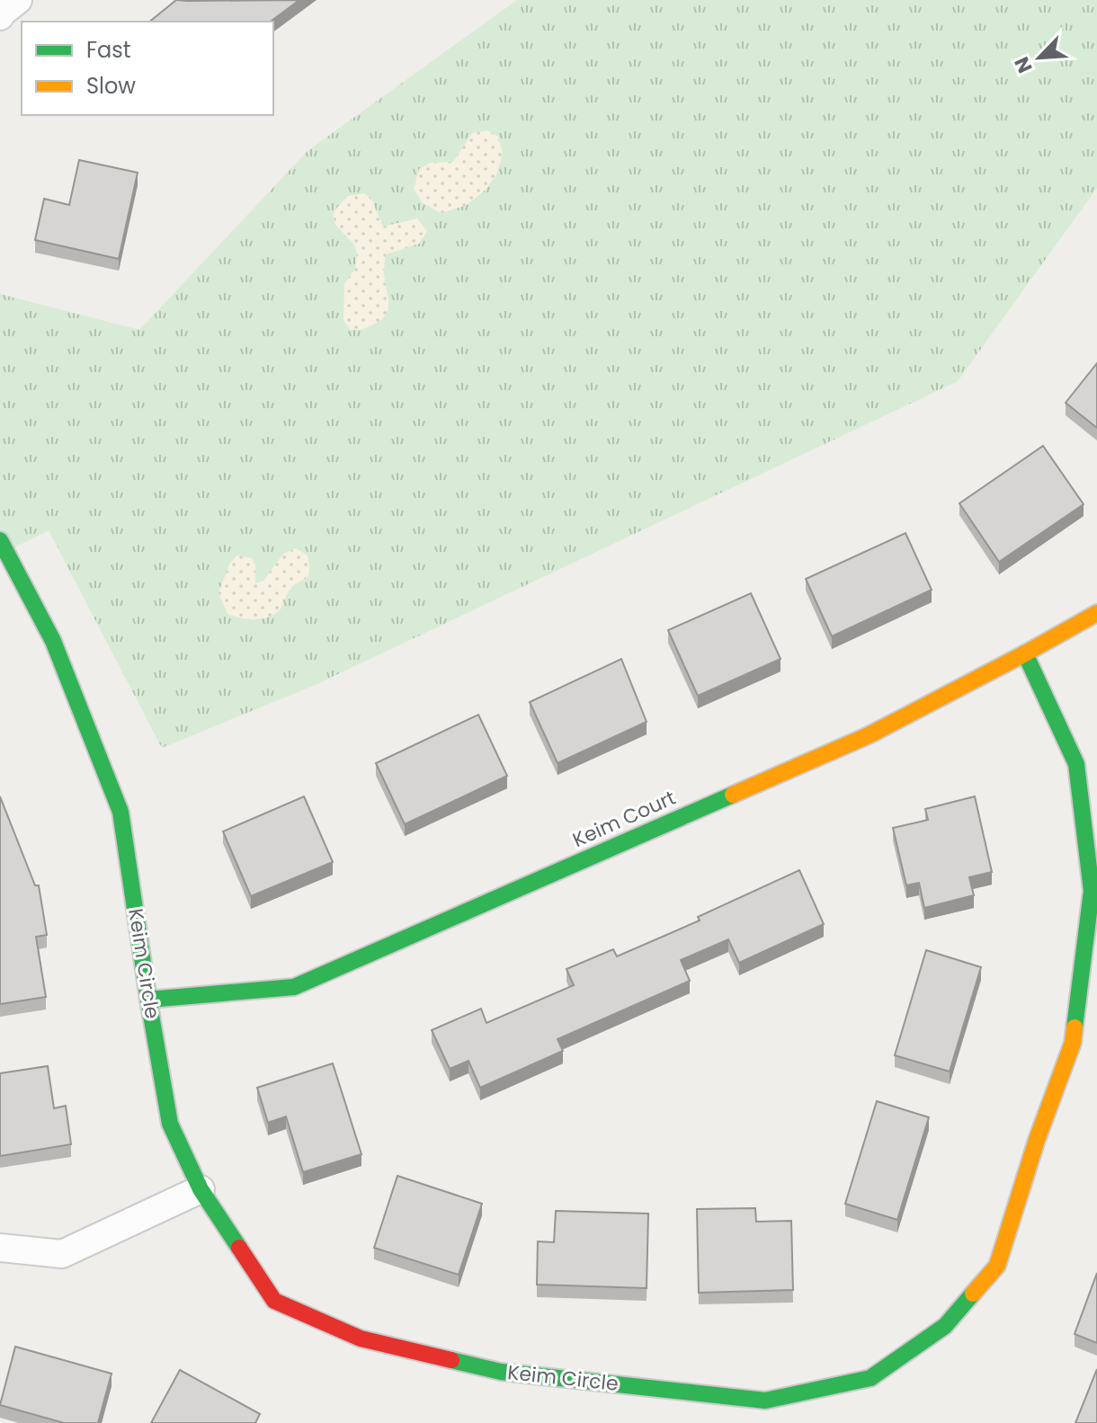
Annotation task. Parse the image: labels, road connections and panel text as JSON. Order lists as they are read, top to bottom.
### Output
{
  "streets": {
    "street": ["Keim Court", "Keim Circle"]
  },
  "crossings": [
    ["Keim Court", "Keim Circle"]
  ],
  "legend": ["Fast", "Slow"],
  "north": "bottom left"
}
